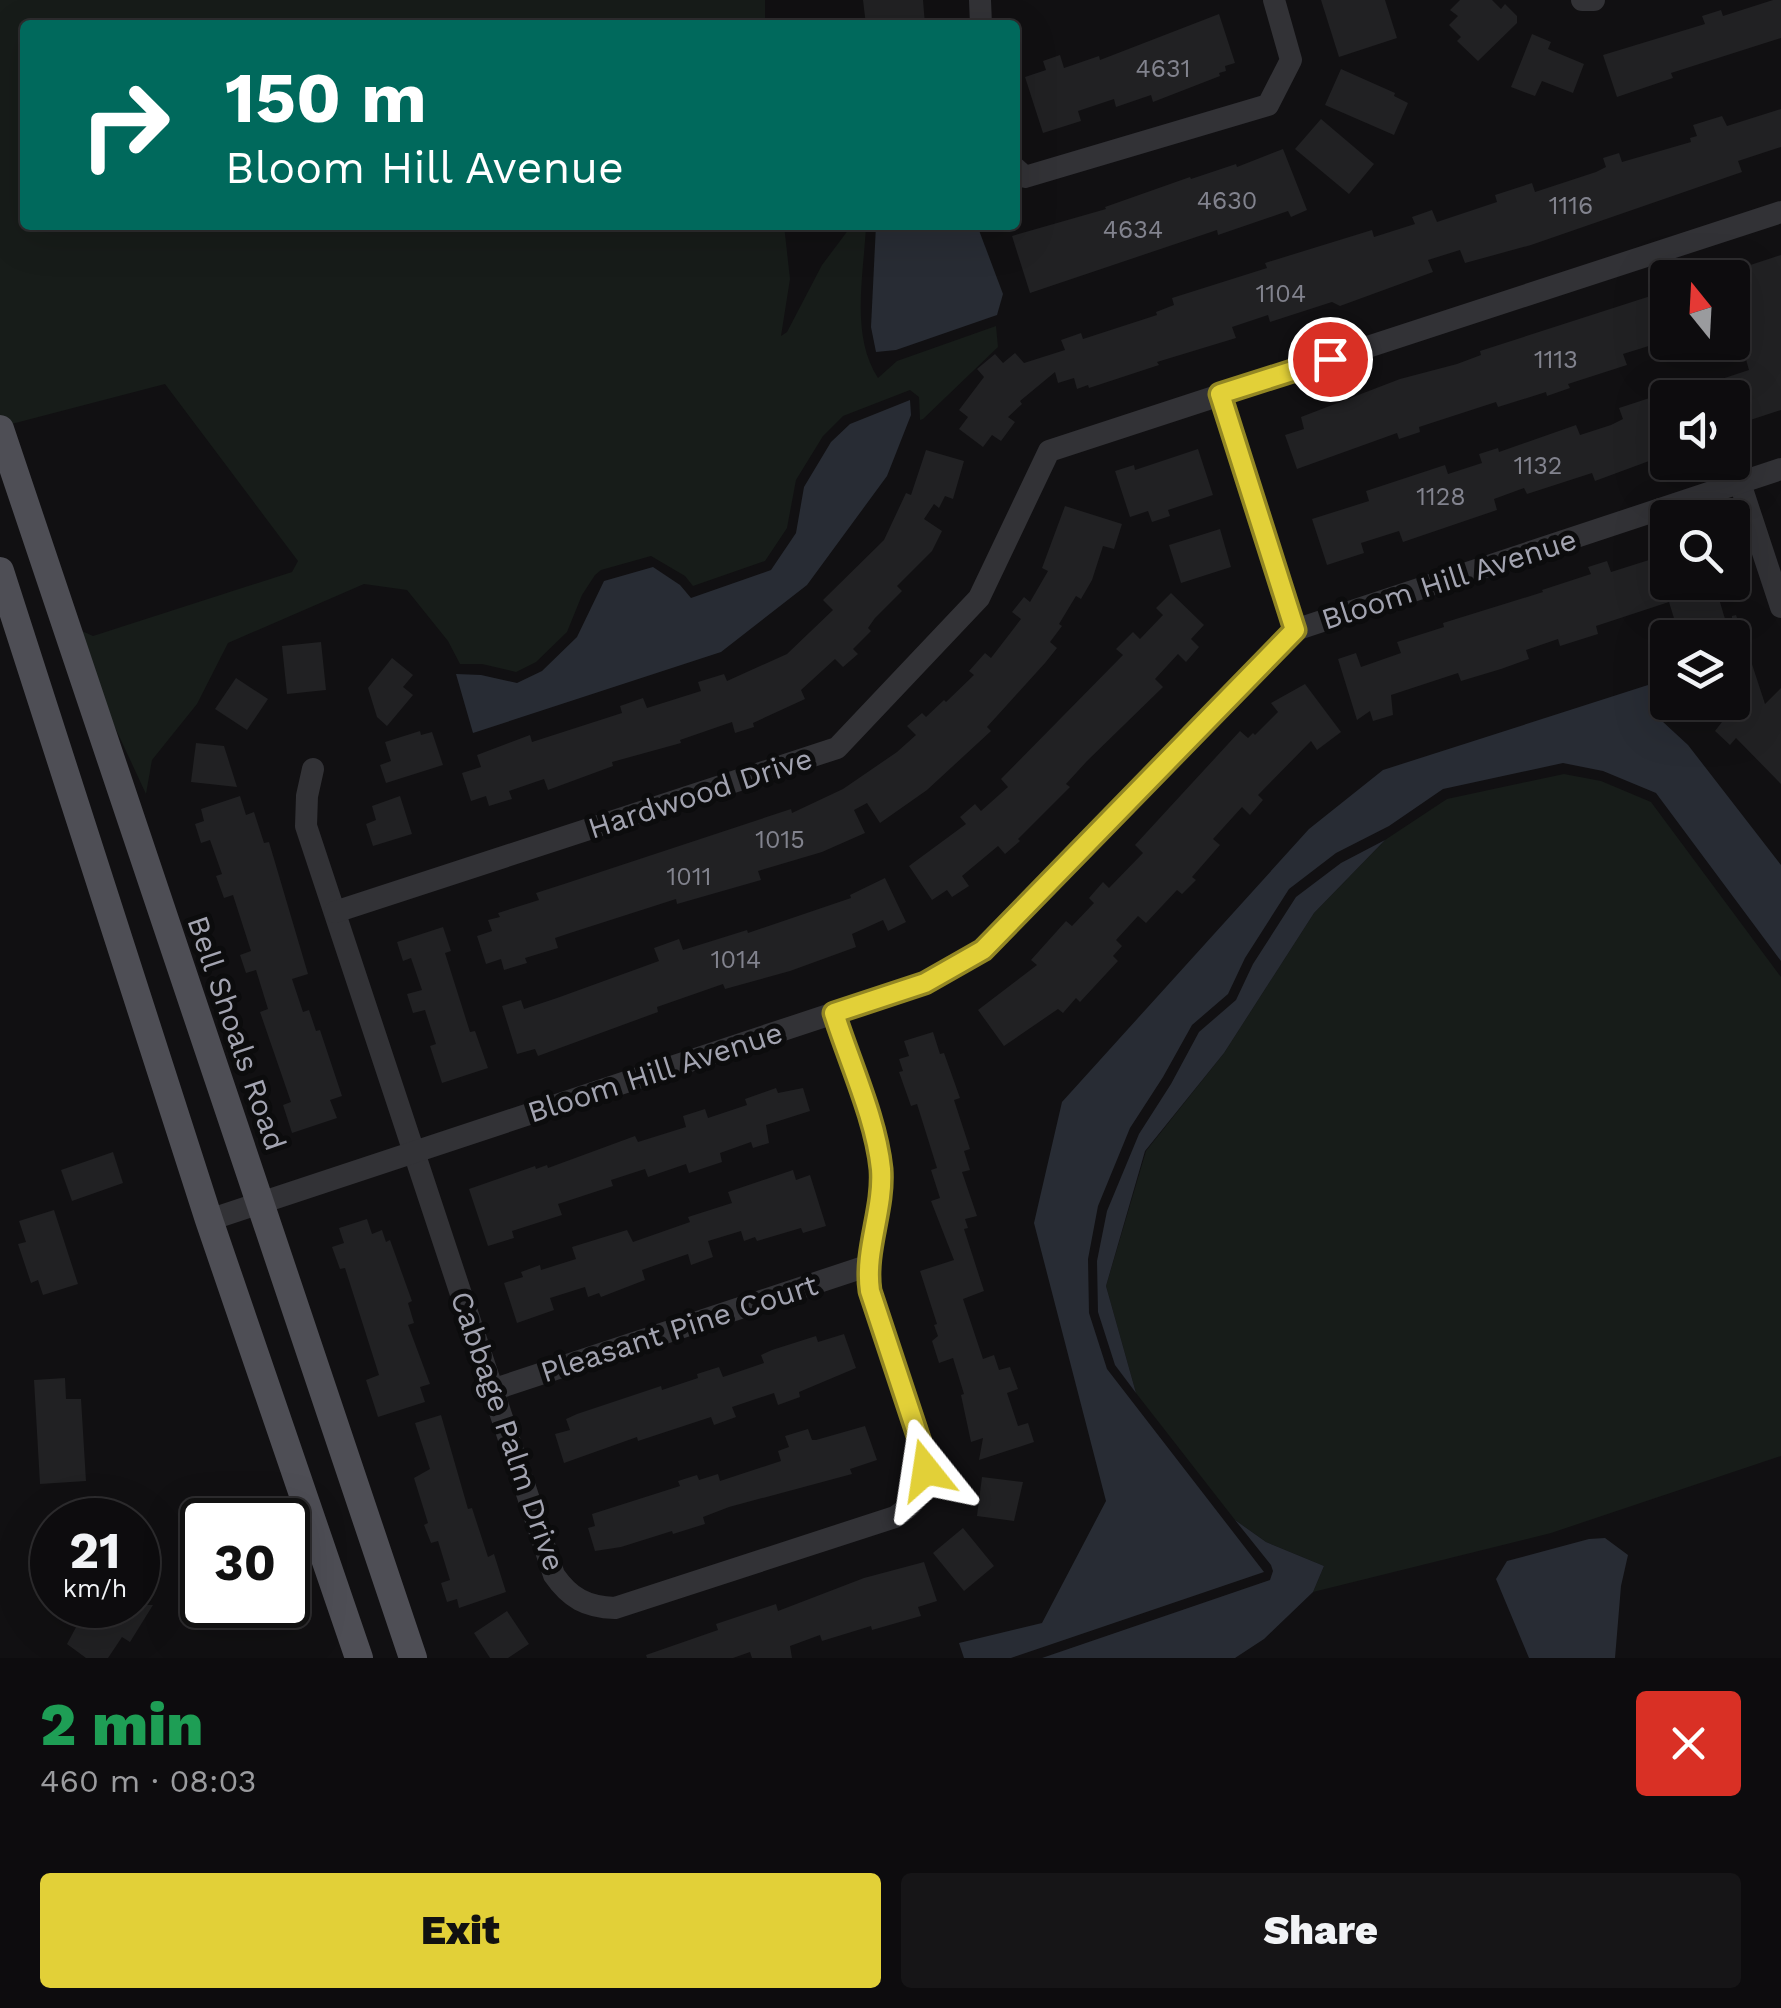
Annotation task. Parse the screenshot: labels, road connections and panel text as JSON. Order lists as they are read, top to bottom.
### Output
{
  "streets": {
    "main road": ["Bell Shoals Road"],
    "street": [
      "Bloom Hill Avenue",
      "Hardwood Drive",
      "Pleasant Pine Court",
      "Cabbage Palm Drive"
    ]
  },
  "crossings": [
    ["Bloom Hill Avenue", "Bell Shoals Road"],
    ["Bloom Hill Avenue", "Cabbage Palm Drive"],
    ["Hardwood Drive", "Cabbage Palm Drive"],
    ["Pleasant Pine Court", "Cabbage Palm Drive"]
  ],
  "house_numbers": [
    "4631",
    "4630",
    "1116",
    "4634",
    "1104",
    "1113",
    "1132",
    "1128",
    "1015",
    "1011",
    "1014"
  ],
  "north": "top",
  "page": {
    "turn": ["150 m", "Bloom Hill Avenue"],
    "speed": "21 km/h",
    "limit": "30",
    "heading": ["2 min", "460 m · 08:03"],
    "buttons": ["Exit", "Share"]
  }
}
